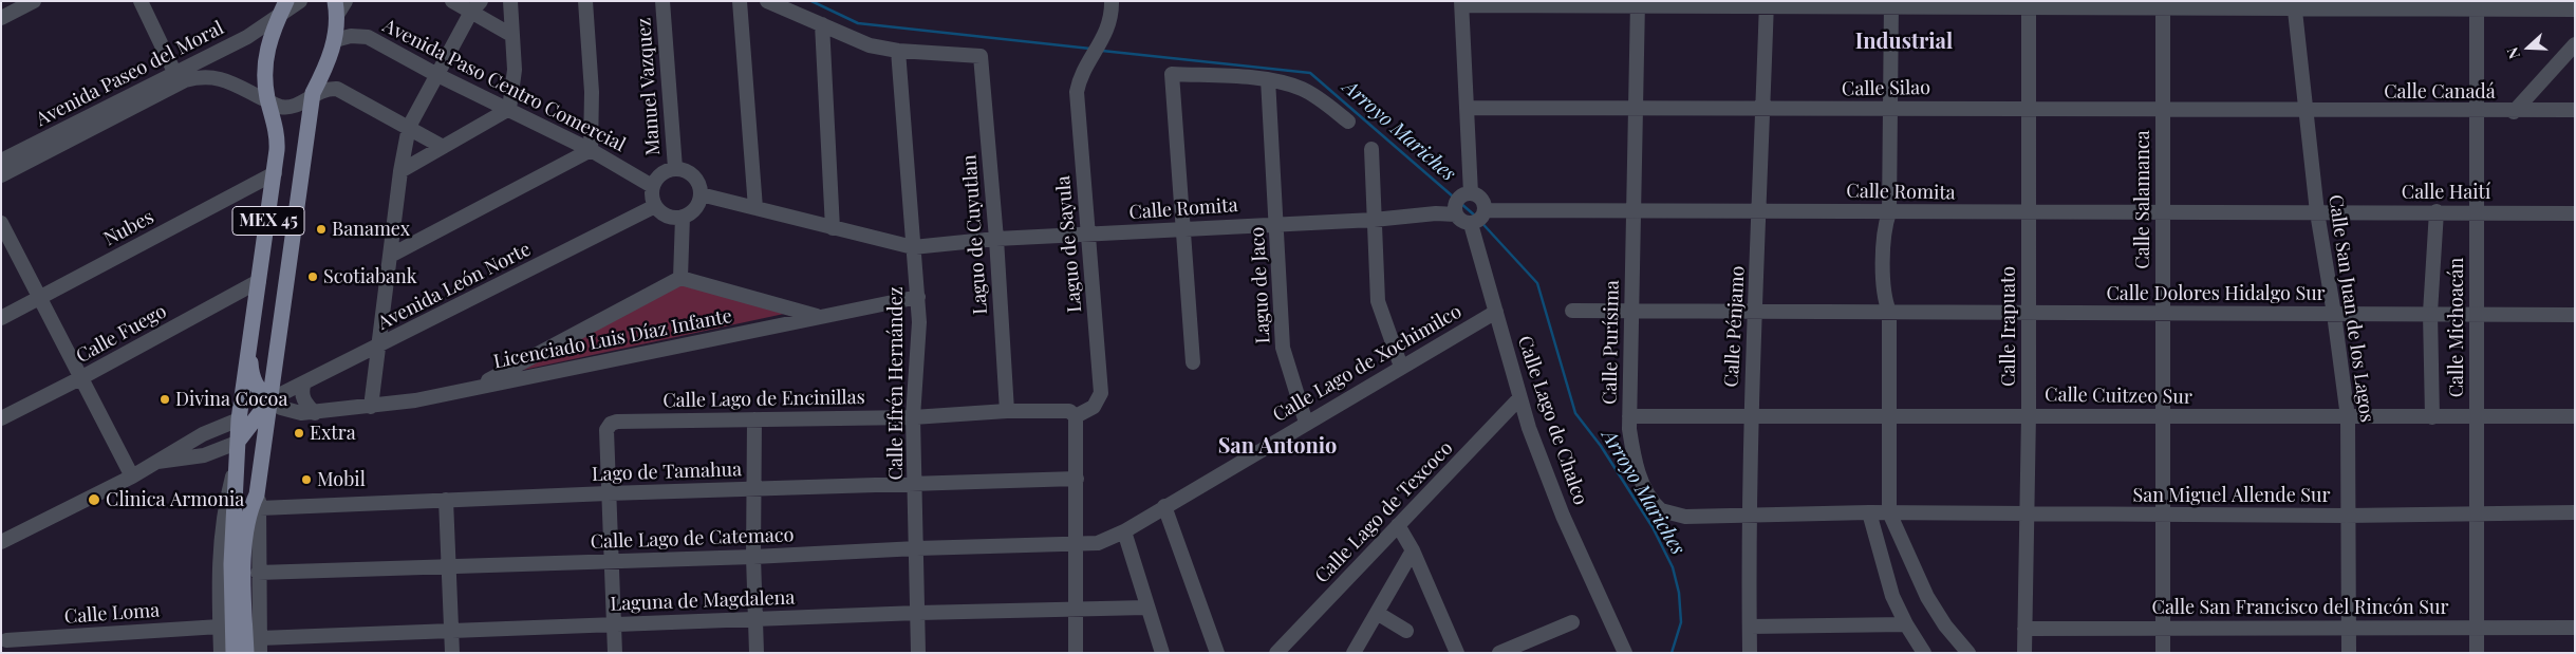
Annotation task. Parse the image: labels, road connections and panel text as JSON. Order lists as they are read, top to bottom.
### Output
{
  "streets": {
    "main road": ["MEX 45"],
    "street": [
      "Avenida Paseo del Moral",
      "Avenida Paso Centro Comercial",
      "Manuel Vazquez",
      "Calle Silao",
      "Calle Canadá",
      "Calle Romita",
      "Calle Haití",
      "Calle Salamanca",
      "Nubes",
      "Laguo de Cuyutlan",
      "Laguo de Sayula",
      "Laguo de Jaco",
      "Avenida León Norte",
      "Calle Dolores Hidalgo Sur",
      "Calle San Juan de los Lagos",
      "Calle Pénjamo",
      "Calle Irapuato",
      "Calle Michoacán",
      "Calle Fuego",
      "Licenciado Luis Díaz Infante",
      "Calle Purísima",
      "Calle Lago de Xochimilco",
      "Calle Efrén Hernández",
      "Calle Cuitzeo Sur",
      "Calle Lago de Encinillas",
      "Calle Lago de Chalco",
      "Lago de Tamahua",
      "San Miguel Allende Sur",
      "Calle Lago de Texcoco",
      "Calle Lago de Catemaco",
      "Laguna de Magdalena",
      "Calle San Francisco del Rincón Sur",
      "Calle Loma"
    ]
  },
  "crossings": [
    ["Avenida Paseo del Moral", "MEX 45"],
    ["Avenida Paso Centro Comercial", "Manuel Vazquez"],
    ["Avenida Paso Centro Comercial", "MEX 45"],
    ["Avenida Paso Centro Comercial", "Avenida León Norte"],
    ["Manuel Vazquez", "Avenida León Norte"],
    ["Calle Silao", "Calle Canadá"],
    ["Calle Silao", "Calle Salamanca"],
    ["Calle Silao", "Calle San Juan de los Lagos"],
    ["Calle Silao", "Calle Pénjamo"],
    ["Calle Silao", "Calle Irapuato"],
    ["Calle Silao", "Calle Purísima"],
    ["Calle Canadá", "Calle San Juan de los Lagos"],
    ["Calle Canadá", "Calle Michoacán"],
    ["Calle Romita", "Calle Haití"],
    ["Calle Romita", "Calle Salamanca"],
    ["Calle Romita", "Laguo de Cuyutlan"],
    ["Calle Romita", "Laguo de Sayula"],
    ["Calle Romita", "Laguo de Jaco"],
    ["Calle Romita", "Calle San Juan de los Lagos"],
    ["Calle Romita", "Calle Pénjamo"],
    ["Calle Romita", "Calle Irapuato"],
    ["Calle Romita", "Calle Purísima"],
    ["Calle Romita", "Calle Efrén Hernández"],
    ["Calle Romita", "Calle Lago de Chalco"],
    ["Calle Haití", "Calle San Juan de los Lagos"],
    ["Calle Haití", "Calle Michoacán"],
    ["Calle Salamanca", "Calle Dolores Hidalgo Sur"],
    ["Calle Salamanca", "Calle Cuitzeo Sur"],
    ["Calle Salamanca", "San Miguel Allende Sur"],
    ["Calle Salamanca", "Calle San Francisco del Rincón Sur"],
    ["MEX 45", "Nubes"],
    ["MEX 45", "Avenida León Norte"],
    ["MEX 45", "Calle Fuego"],
    ["MEX 45", "Licenciado Luis Díaz Infante"],
    ["MEX 45", "Lago de Tamahua"],
    ["Laguo de Cuyutlan", "Calle Efrén Hernández"],
    ["Laguo de Cuyutlan", "Calle Lago de Encinillas"],
    ["Laguo de Sayula", "Calle Lago de Encinillas"],
    ["Laguo de Jaco", "Calle Lago de Xochimilco"],
    ["Avenida León Norte", "Licenciado Luis Díaz Infante"],
    ["Calle Dolores Hidalgo Sur", "Calle San Juan de los Lagos"],
    ["Calle Dolores Hidalgo Sur", "Calle Pénjamo"],
    ["Calle Dolores Hidalgo Sur", "Calle Irapuato"],
    ["Calle Dolores Hidalgo Sur", "Calle Michoacán"],
    ["Calle Dolores Hidalgo Sur", "Calle Purísima"],
    ["Calle San Juan de los Lagos", "Calle Cuitzeo Sur"],
    ["Calle San Juan de los Lagos", "San Miguel Allende Sur"],
    ["Calle San Juan de los Lagos", "Calle San Francisco del Rincón Sur"],
    ["Calle Pénjamo", "Calle Purísima"],
    ["Calle Pénjamo", "Calle Cuitzeo Sur"],
    ["Calle Irapuato", "Calle Cuitzeo Sur"],
    ["Calle Irapuato", "San Miguel Allende Sur"],
    ["Calle Irapuato", "Calle San Francisco del Rincón Sur"],
    ["Calle Michoacán", "Calle Cuitzeo Sur"],
    ["Calle Michoacán", "San Miguel Allende Sur"],
    ["Calle Michoacán", "Calle San Francisco del Rincón Sur"],
    ["Licenciado Luis Díaz Infante", "Calle Efrén Hernández"],
    ["Calle Purísima", "Calle Cuitzeo Sur"],
    ["Calle Purísima", "San Miguel Allende Sur"],
    ["Calle Lago de Xochimilco", "Calle Lago de Chalco"],
    ["Calle Lago de Xochimilco", "Calle Lago de Catemaco"],
    ["Calle Efrén Hernández", "Calle Lago de Encinillas"],
    ["Calle Efrén Hernández", "Lago de Tamahua"],
    ["Calle Efrén Hernández", "Calle Lago de Catemaco"],
    ["Calle Efrén Hernández", "Laguna de Magdalena"],
    ["Calle Lago de Encinillas", "Lago de Tamahua"],
    ["Calle Lago de Chalco", "Calle Lago de Texcoco"]
  ],
  "districts": ["Industrial", "San Antonio"],
  "water": ["Arroyo Mariches"],
  "places": [
    "Banamex",
    "Scotiabank",
    "Divina Cocoa",
    "Extra",
    "Mobil",
    "Clinica Armonia"
  ],
  "north": "left"
}
